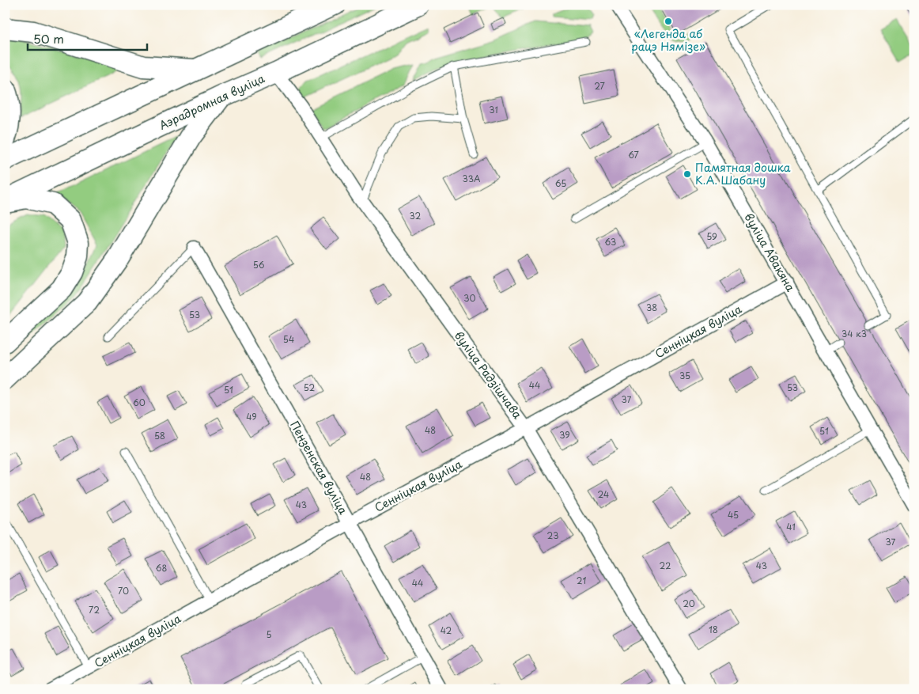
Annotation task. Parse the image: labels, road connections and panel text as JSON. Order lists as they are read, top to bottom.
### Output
{
  "streets": {
    "main road": ["Аэрадромная вуліца"],
    "street": [
      "вуліца Авакяна",
      "Сенніцкая вуліца",
      "вуліца Радзішчава",
      "Пензенская вуліца"
    ]
  },
  "crossings": [
    ["Аэрадромная вуліца", "вуліца Радзішчава"],
    ["вуліца Авакяна", "Сенніцкая вуліца"],
    ["Сенніцкая вуліца", "вуліца Радзішчава"],
    ["Сенніцкая вуліца", "Пензенская вуліца"]
  ],
  "places": ["«Легенда аб рацэ Нямізе»", "Памятная дошка К.А. Шабану"],
  "house_numbers": [
    "27",
    "31",
    "67",
    "33А",
    "65",
    "32",
    "59",
    "63",
    "56",
    "30",
    "38",
    "53",
    "34 к3",
    "54",
    "35",
    "44",
    "52",
    "53",
    "51",
    "37",
    "60",
    "49",
    "48",
    "51",
    "39",
    "58",
    "48",
    "24",
    "43",
    "45",
    "41",
    "23",
    "37",
    "22",
    "43",
    "68",
    "21",
    "44",
    "70",
    "20",
    "72",
    "18",
    "42",
    "5"
  ],
  "scale_bar": "50 m"
}
